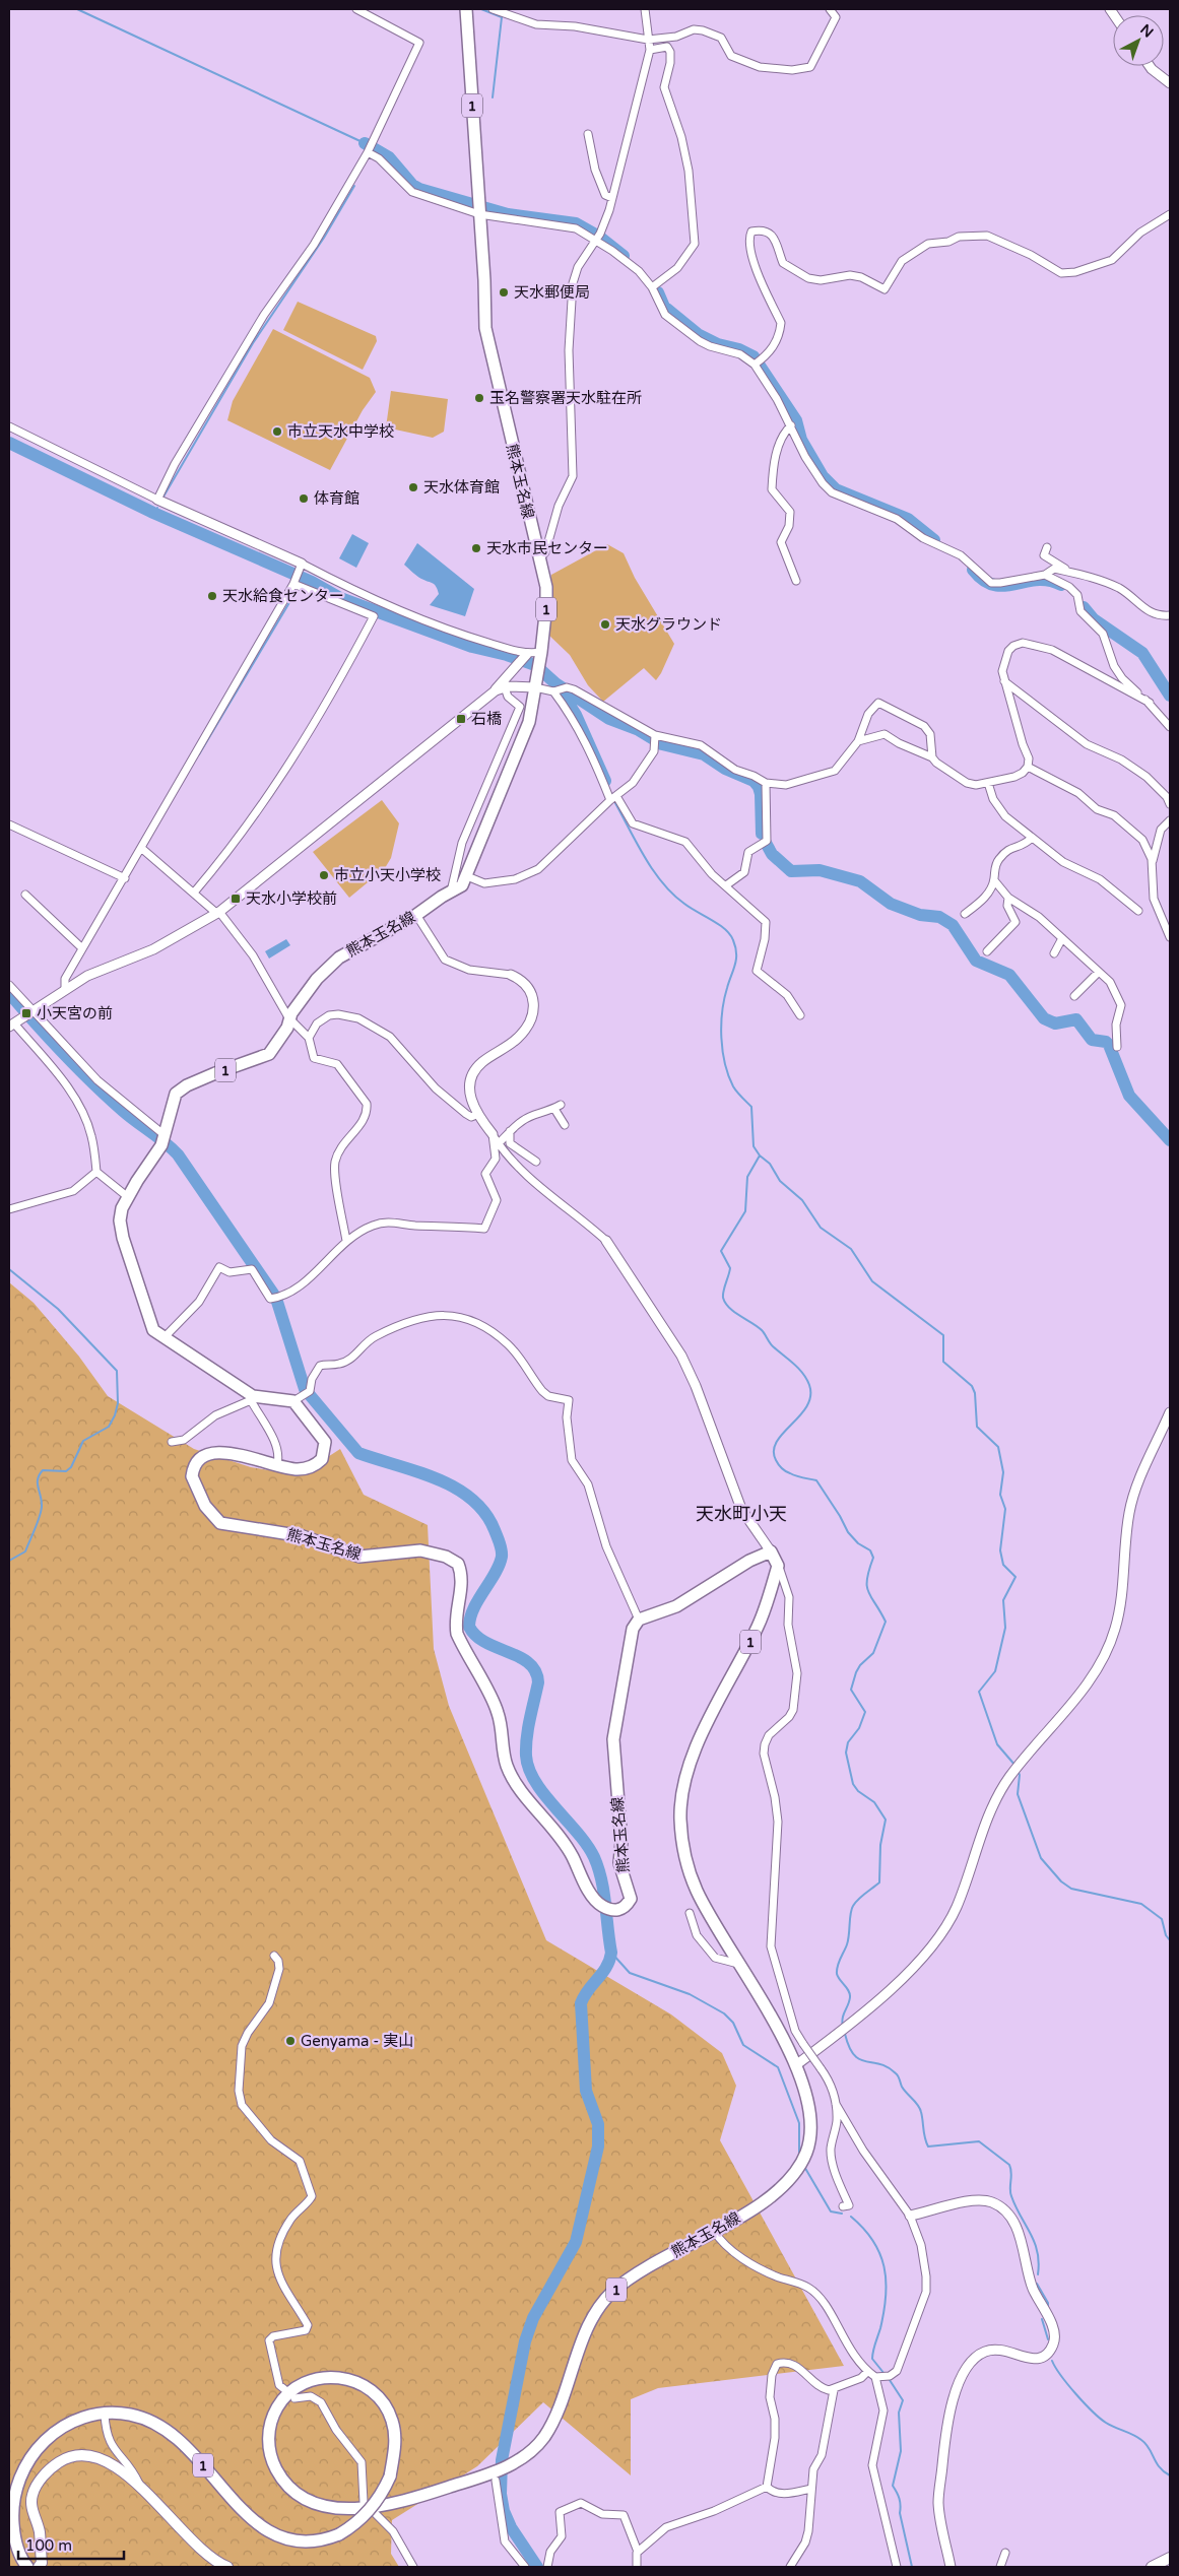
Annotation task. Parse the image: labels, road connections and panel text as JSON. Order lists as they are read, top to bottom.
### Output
{
  "streets": {
    "main road": ["1", "熊本玉名線"]
  },
  "districts": ["天水町小天"],
  "places": {
    "other": [
      "天水郵便局",
      "玉名警察署天水駐在所",
      "市立天水中学校",
      "天水体育館",
      "体育館",
      "天水市民センター",
      "天水給食センター",
      "天水グラウンド",
      "市立小天小学校",
      "Genyama - 実山"
    ],
    "transit": ["石橋", "天水小学校前", "小天宮の前"]
  },
  "scale_bar": "100 m",
  "north": "top right"
}
